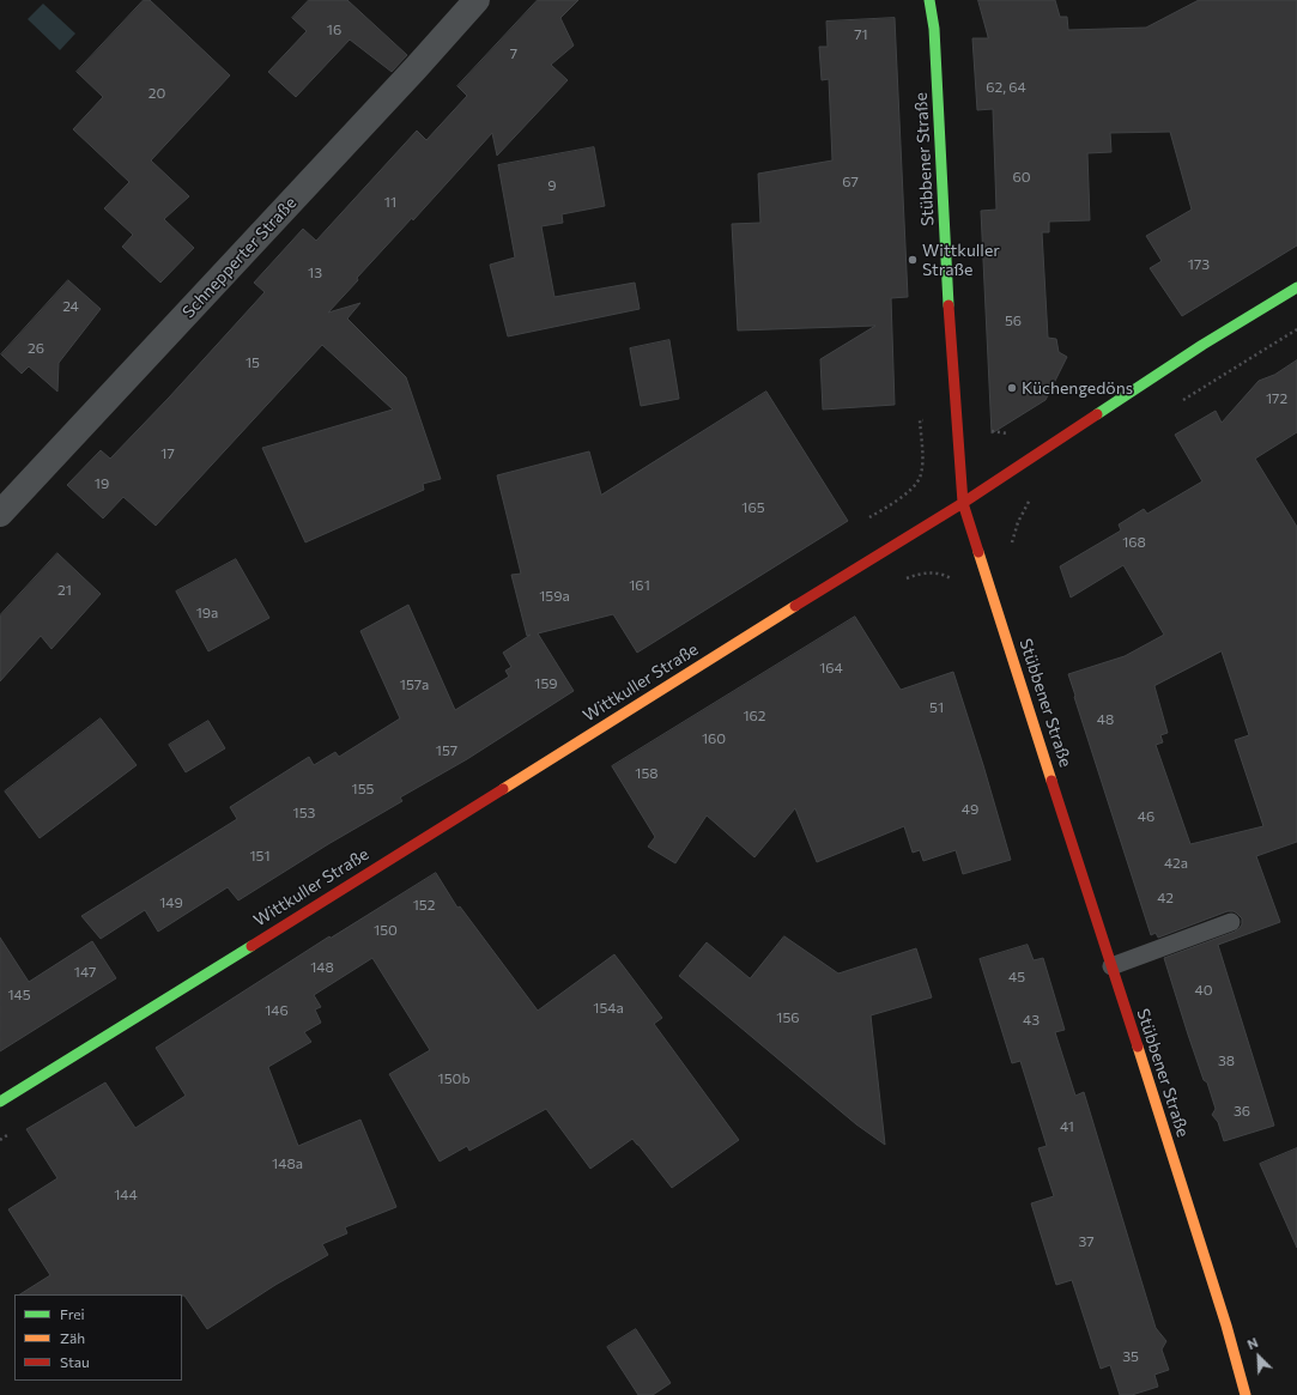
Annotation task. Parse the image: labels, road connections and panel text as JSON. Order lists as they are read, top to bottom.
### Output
{
  "streets": {
    "main road": ["Stübbener Straße", "Wittkuller Straße"],
    "street": ["Schnepperter Straße"]
  },
  "crossings": [
    ["Stübbener Straße", "Wittkuller Straße"]
  ],
  "places": ["Wittkuller Straße", "Küchengedöns"],
  "house_numbers": [
    "16",
    "71",
    "7",
    "62, 64",
    "20",
    "60",
    "67",
    "9",
    "11",
    "173",
    "13",
    "24",
    "56",
    "26",
    "15",
    "172",
    "17",
    "19",
    "165",
    "168",
    "161",
    "21",
    "159a",
    "19a",
    "164",
    "159",
    "157a",
    "51",
    "162",
    "48",
    "160",
    "157",
    "158",
    "155",
    "49",
    "153",
    "46",
    "151",
    "42a",
    "42",
    "149",
    "152",
    "150",
    "148",
    "147",
    "45",
    "40",
    "145",
    "154a",
    "146",
    "156",
    "43",
    "38",
    "150b",
    "36",
    "41",
    "148a",
    "144",
    "37",
    "35"
  ],
  "legend": ["Frei", "Zäh", "Stau"],
  "north": "top left"
}
